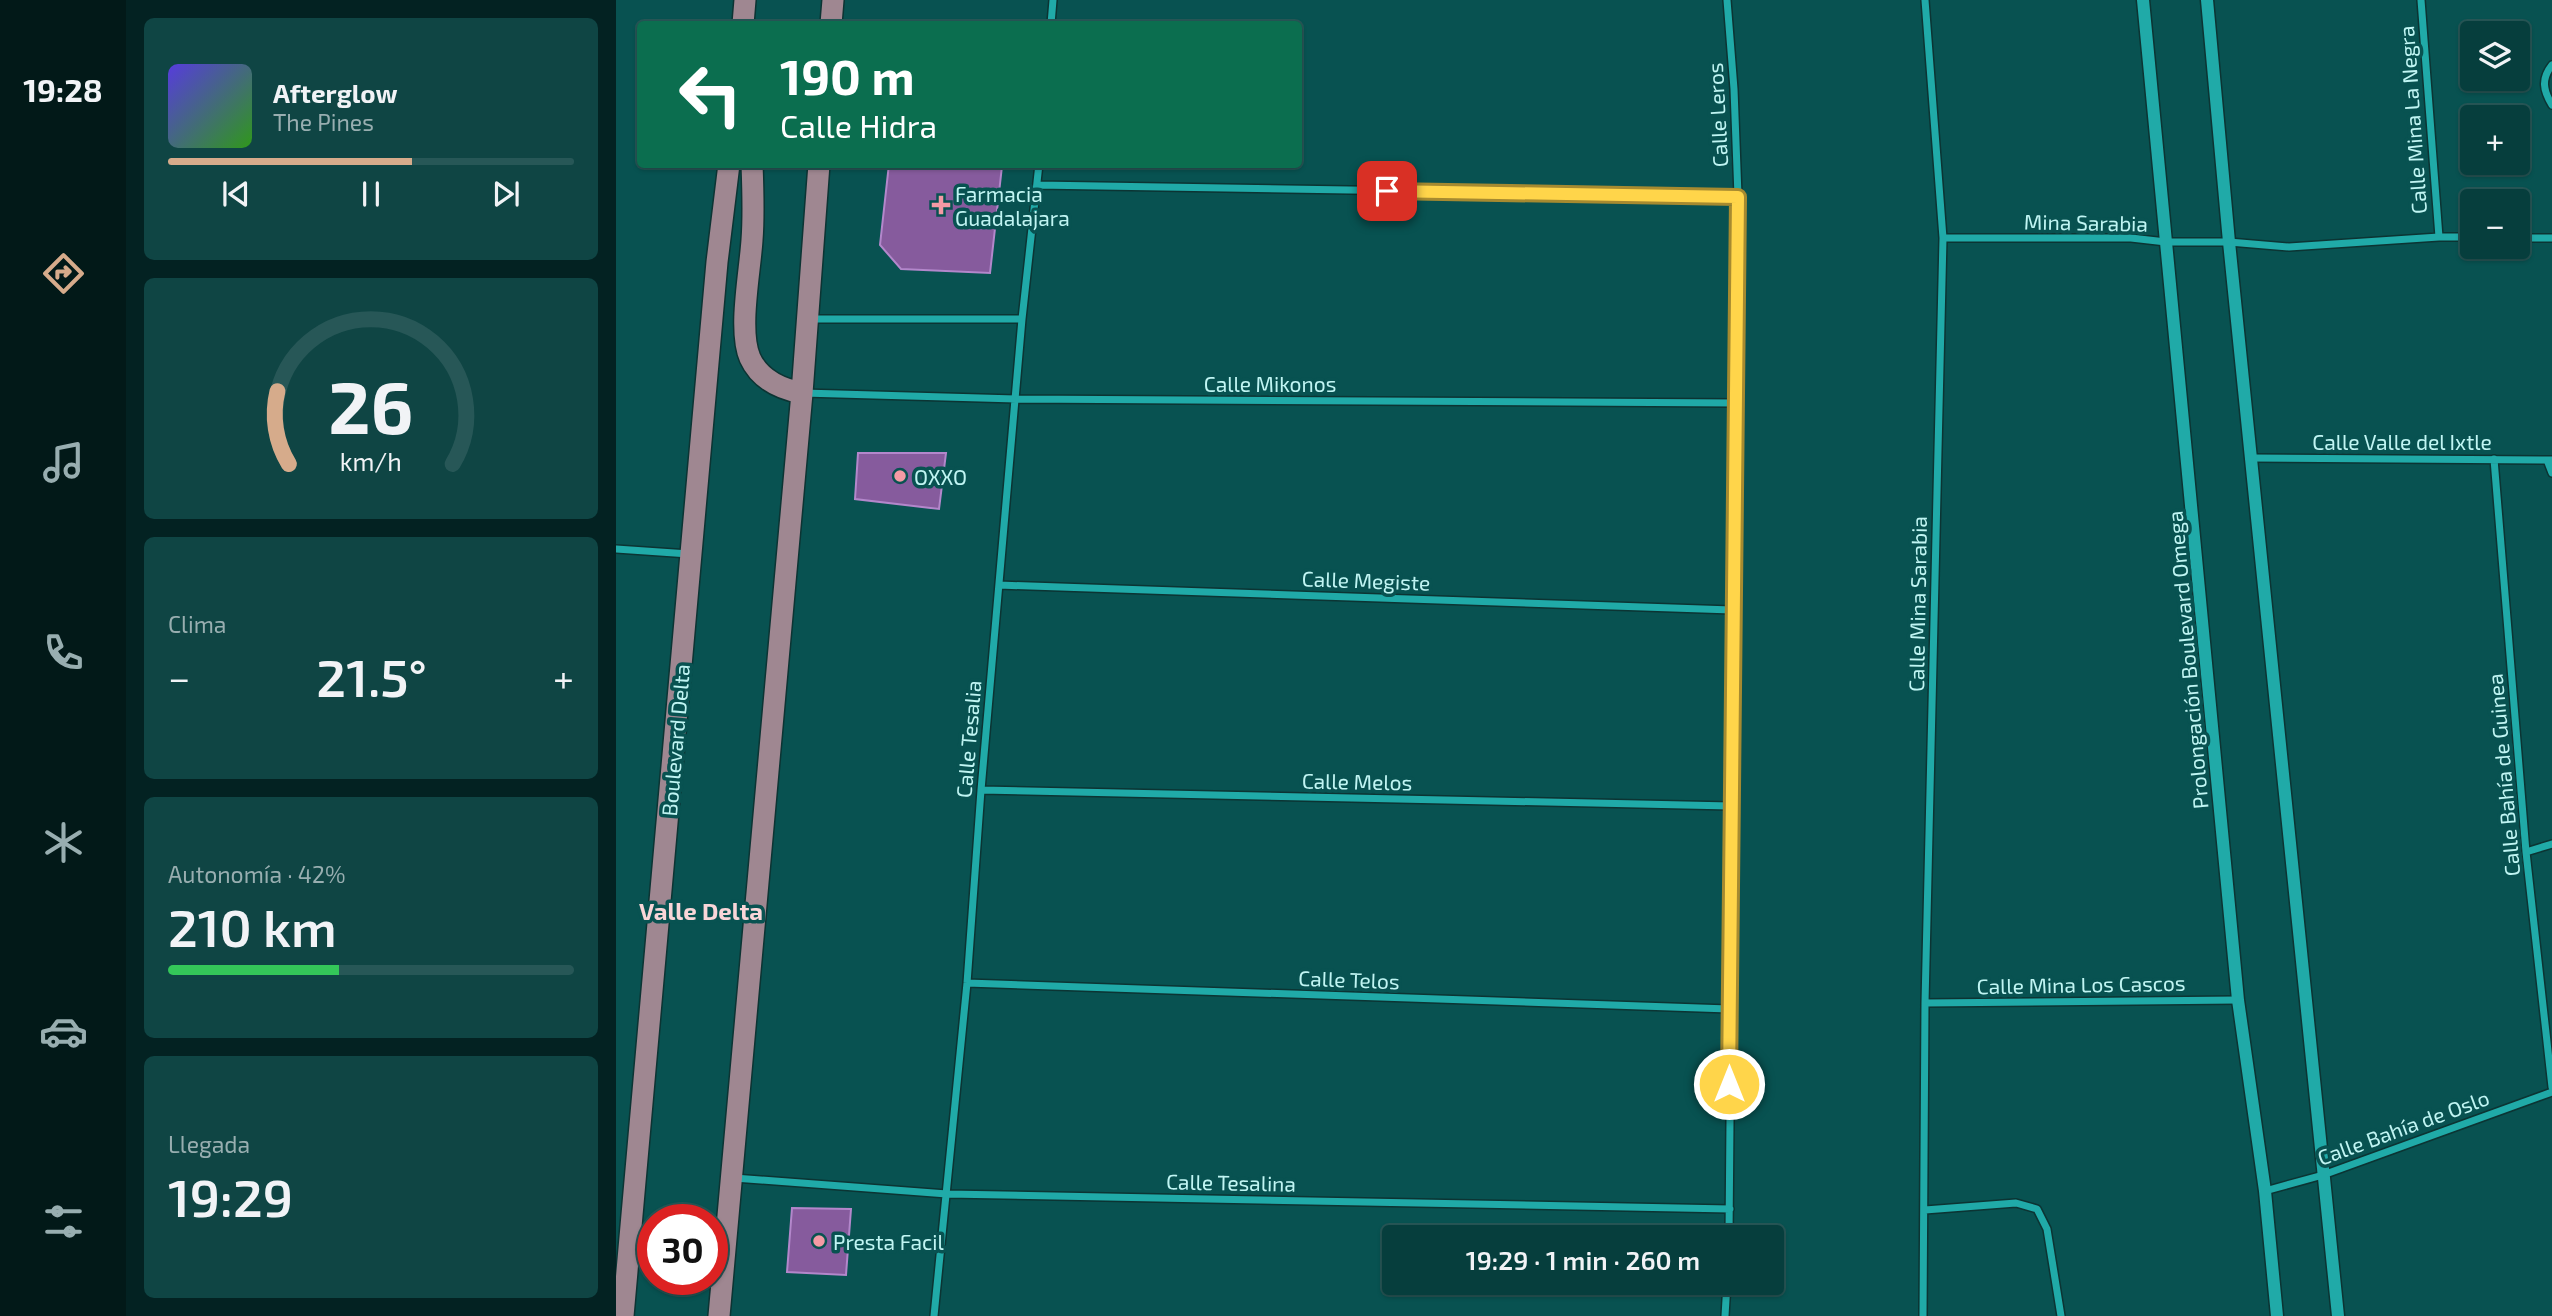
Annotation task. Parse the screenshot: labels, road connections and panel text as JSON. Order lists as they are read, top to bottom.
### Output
{
  "streets": {
    "main road": ["Boulevard Delta"],
    "street": [
      "Calle Leros",
      "Calle Mina La Negra",
      "Mina Sarabia",
      "Calle Mikonos",
      "Calle Valle del Ixtle",
      "Calle Megiste",
      "Calle Mina Sarabia",
      "Prolongación Boulevard Omega",
      "Calle Tesalia",
      "Calle Bahía de Guinea",
      "Calle Melos",
      "Calle Telos",
      "Calle Mina Los Cascos",
      "Calle Bahía de Oslo",
      "Calle Tesalina"
    ]
  },
  "crossings": [
    ["Calle Leros", "Calle Mikonos"],
    ["Calle Leros", "Calle Megiste"],
    ["Calle Leros", "Calle Melos"],
    ["Calle Leros", "Calle Telos"],
    ["Calle Leros", "Calle Tesalina"],
    ["Calle Mina La Negra", "Mina Sarabia"],
    ["Mina Sarabia", "Calle Mina Sarabia"],
    ["Mina Sarabia", "Prolongación Boulevard Omega"],
    ["Calle Mikonos", "Calle Tesalia"],
    ["Calle Valle del Ixtle", "Calle Bahía de Guinea"],
    ["Calle Megiste", "Calle Tesalia"],
    ["Calle Mina Sarabia", "Calle Mina Los Cascos"],
    ["Prolongación Boulevard Omega", "Calle Mina Los Cascos"],
    ["Prolongación Boulevard Omega", "Calle Bahía de Oslo"],
    ["Calle Tesalia", "Calle Melos"],
    ["Calle Tesalia", "Calle Telos"],
    ["Calle Tesalia", "Calle Tesalina"],
    ["Calle Bahía de Guinea", "Calle Bahía de Oslo"]
  ],
  "districts": ["Valle Delta"],
  "places": {
    "health": ["Farmacia Guadalajara"],
    "other": ["OXXO", "Presta Facil"]
  },
  "page": {
    "tabs": "19:28",
    "map_buttons": ["+", "−"],
    "turn": ["190 m", "Calle Hidra"],
    "song": ["Afterglow", "The Pines"],
    "tile": [
      "Clima",
      ["Autonomía · 42%", "210 km"],
      ["Llegada", "19:29"]
    ],
    "heat": ["−", "21.5°", "+"],
    "limit": "30",
    "trip": "19:29 · 1 min · 260 m",
    "gauge": ["26", "km/h"]
  }
}
